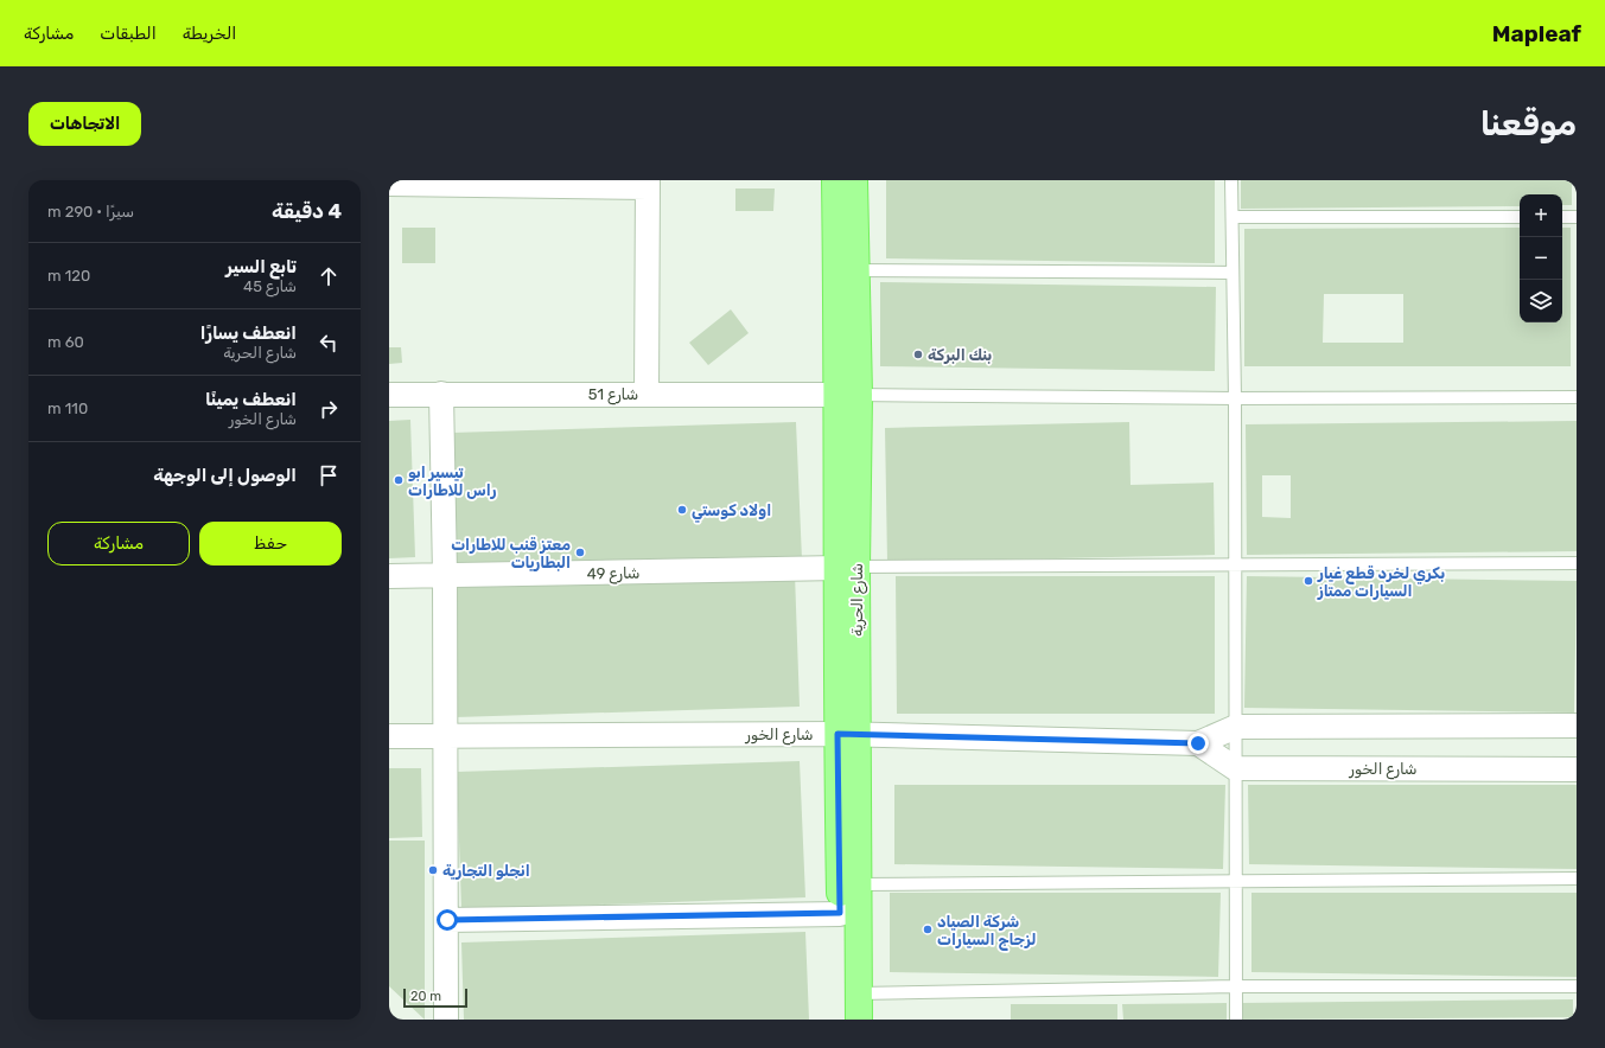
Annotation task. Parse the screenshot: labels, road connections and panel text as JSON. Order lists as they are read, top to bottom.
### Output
{
  "streets": {
    "main road": ["شارع الحرية"],
    "street": ["شارع 51", "شارع 49", "شارع الخور"]
  },
  "crossings": [
    ["شارع 51", "شارع الحرية"],
    ["شارع 49", "شارع الحرية"],
    ["شارع الحرية", "شارع الخور"]
  ],
  "places": [
    "بنك البركة",
    "تيسير ابو راس للاطارات",
    "اولاد كوستي",
    "معتز قنب للاطارات البطاريات",
    "بكري لخرد قطع غيار السيارات ممتاز",
    "انجلو التجارية",
    "شركة الصياد لزجاج السيارات"
  ],
  "scale_bar": "20 m",
  "page": {
    "header": "Mapleaf",
    "nav": ["الخريطة", "الطبقات", "مشاركة"],
    "buttons": [
      "الاتجاهات",
      ["حفظ", "مشاركة"]
    ],
    "title": "موقعنا",
    "heading": ["4 دقيقة", "سيرًا · 290 m"],
    "map_buttons": ["+", "−"],
    "list": [
      ["تابع السير", "شارع 45", "120 m"],
      ["انعطف يسارًا", "شارع الحرية", "60 m"],
      ["انعطف يمينًا", "شارع الخور", "110 m"],
      "الوصول إلى الوجهة"
    ],
    "scale": "20 m"
  }
}
